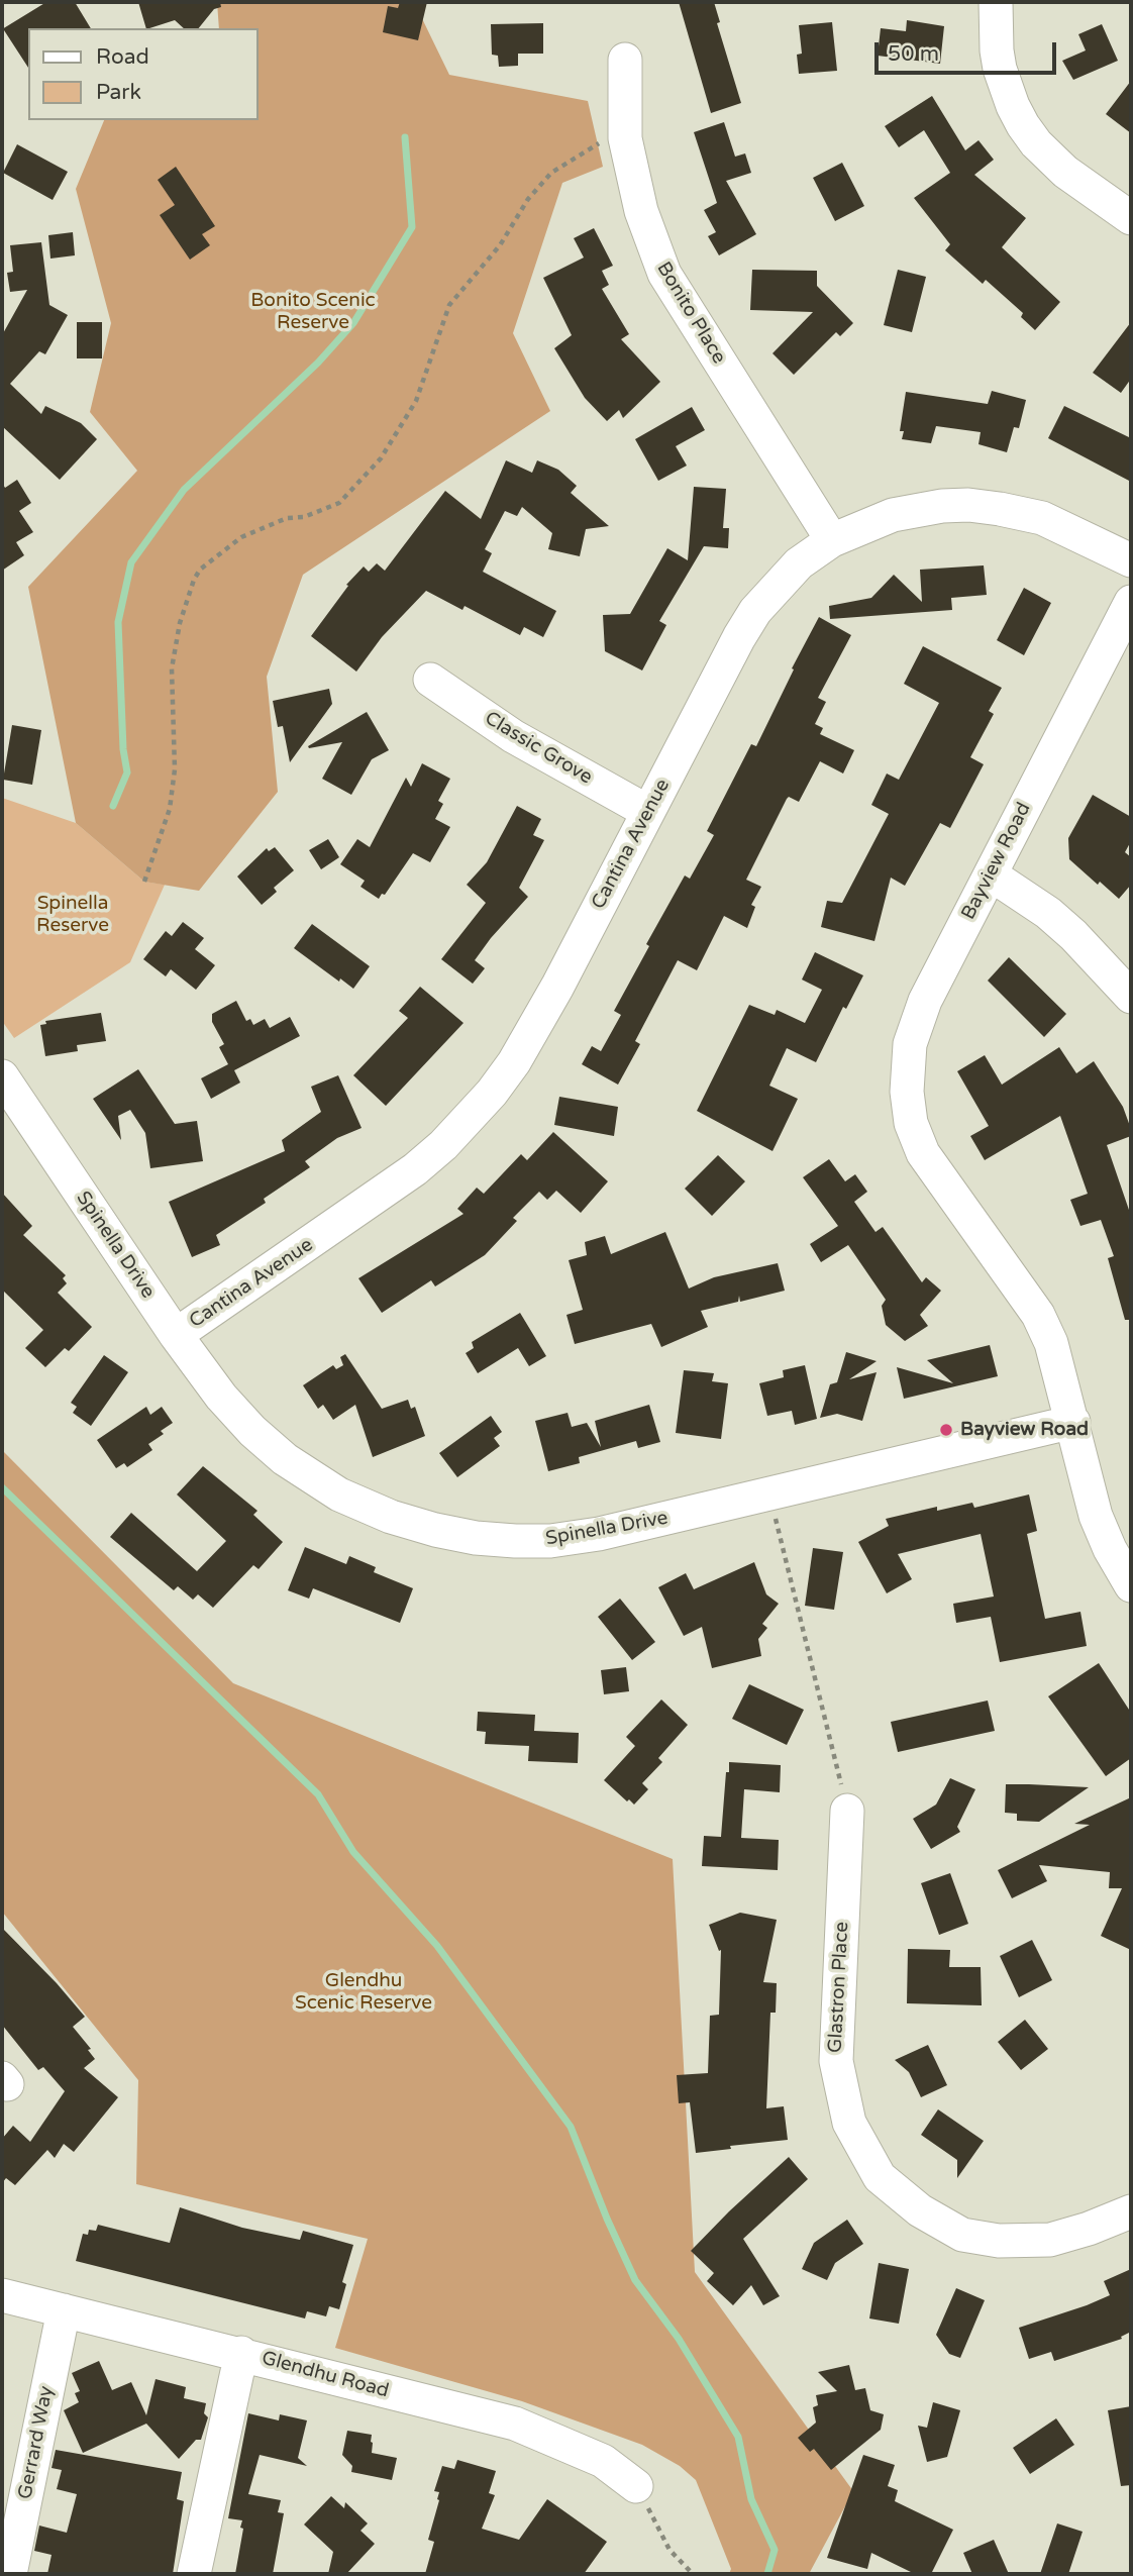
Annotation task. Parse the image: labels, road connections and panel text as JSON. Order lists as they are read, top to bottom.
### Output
{
  "streets": {
    "street": [
      "Bonito Place",
      "Classic Grove",
      "Cantina Avenue",
      "Bayview Road",
      "Spinella Drive",
      "Glastron Place",
      "Glendhu Road",
      "Gerrard Way"
    ]
  },
  "crossings": [
    ["Bonito Place", "Cantina Avenue"],
    ["Classic Grove", "Cantina Avenue"],
    ["Cantina Avenue", "Spinella Drive"],
    ["Bayview Road", "Spinella Drive"],
    ["Glendhu Road", "Gerrard Way"]
  ],
  "parks": ["Bonito Scenic Reserve", "Spinella Reserve", "Glendhu Scenic Reserve"],
  "places": ["Bayview Road"],
  "legend": ["Road", "Park"],
  "scale_bar": "50 m"
}
